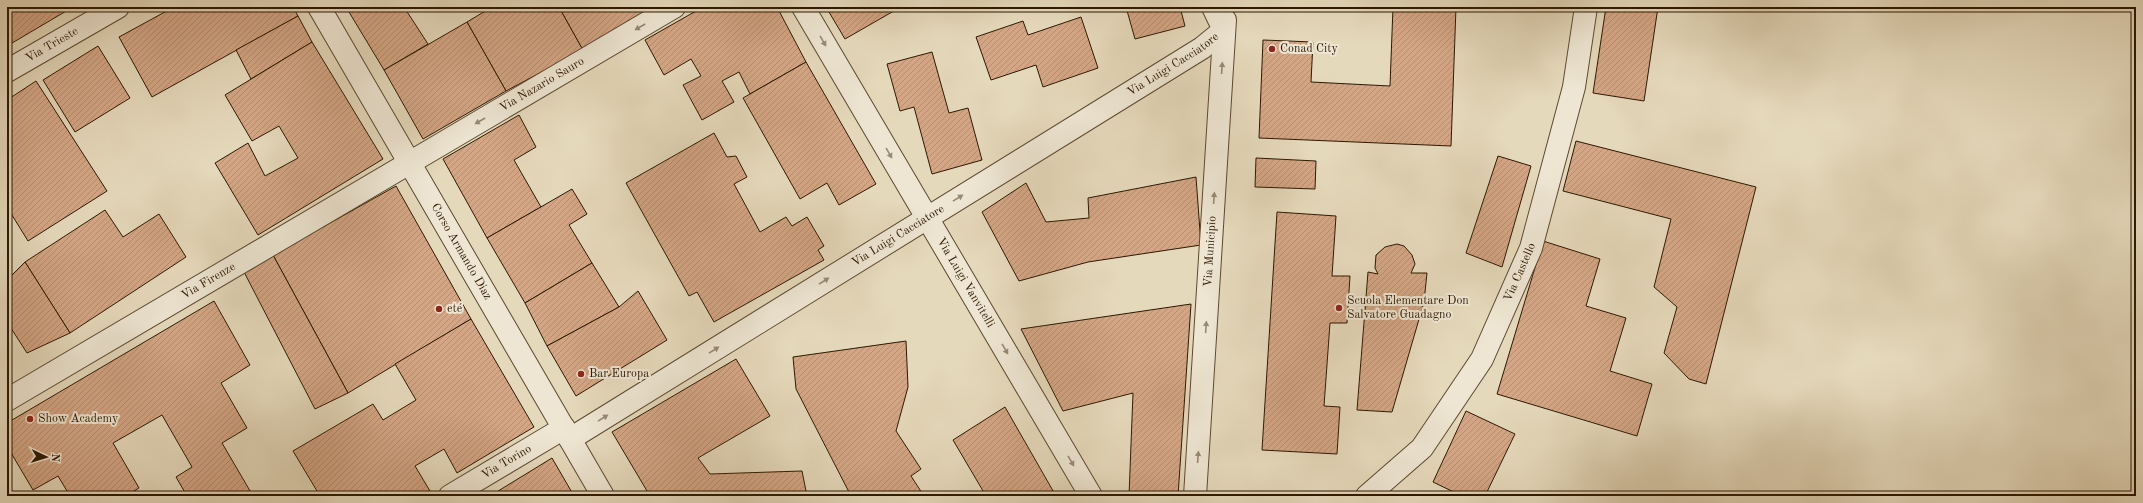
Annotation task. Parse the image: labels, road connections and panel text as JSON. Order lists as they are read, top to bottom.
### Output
{
  "streets": {
    "street": [
      "Via Trieste",
      "Via Luigi Cacciatore",
      "Via Nazario Sauro",
      "Via Municipio",
      "Corso Armando Diaz",
      "Via Castello",
      "Via Firenze",
      "Via Luigi Vanvitelli",
      "Via Torino"
    ]
  },
  "crossings": [
    ["Via Luigi Cacciatore", "Via Municipio"],
    ["Via Luigi Cacciatore", "Corso Armando Diaz"],
    ["Via Luigi Cacciatore", "Via Luigi Vanvitelli"],
    ["Via Luigi Cacciatore", "Via Torino"],
    ["Via Nazario Sauro", "Corso Armando Diaz"],
    ["Via Nazario Sauro", "Via Firenze"],
    ["Corso Armando Diaz", "Via Firenze"],
    ["Corso Armando Diaz", "Via Torino"]
  ],
  "one_way": [
    "Via Luigi Cacciatore",
    "Via Nazario Sauro",
    "Via Municipio",
    "Via Luigi Vanvitelli"
  ],
  "places": [
    "Conad City",
    "Scuola Elementare Don Salvatore Guadagno",
    "eté",
    "Bar Europa",
    "Show Academy"
  ],
  "north": "right"
}
